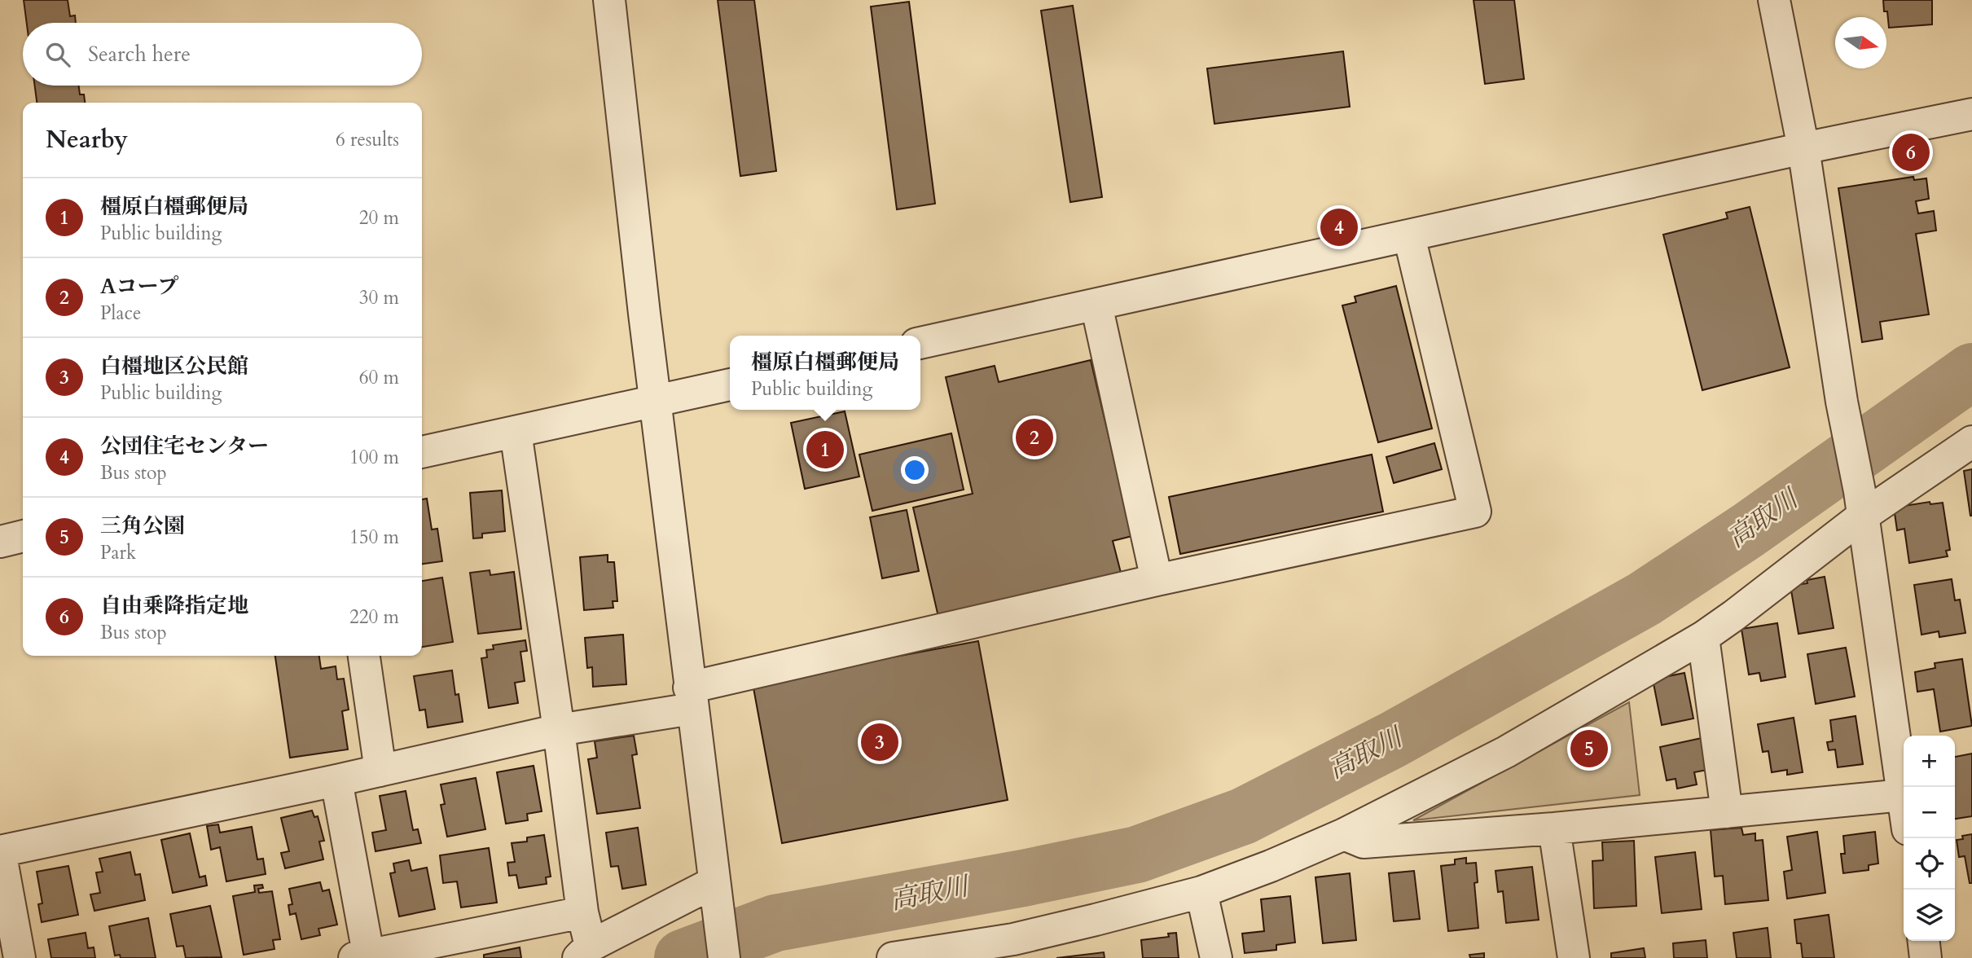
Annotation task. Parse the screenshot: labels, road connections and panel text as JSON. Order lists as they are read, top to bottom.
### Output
{
  "water": ["高取川"],
  "north": "right",
  "page": {
    "search": "Search here",
    "heading": ["Nearby", "6 results"],
    "pins": [
      "6",
      "4",
      "2",
      "1",
      "3",
      "5"
    ],
    "list": [
      {
        "mark": "1",
        "name": "橿原白橿郵便局",
        "note": "Public building",
        "value": "20 m"
      },
      {
        "mark": "2",
        "name": "Aコープ",
        "note": "Place",
        "value": "30 m"
      },
      {
        "mark": "3",
        "name": "白橿地区公民館",
        "note": "Public building",
        "value": "60 m"
      },
      {
        "mark": "4",
        "name": "公団住宅センター",
        "note": "Bus stop",
        "value": "100 m"
      },
      {
        "mark": "5",
        "name": "三角公園",
        "note": "Park",
        "value": "150 m"
      },
      {
        "mark": "6",
        "name": "自由乗降指定地",
        "note": "Bus stop",
        "value": "220 m"
      }
    ],
    "popup": ["橿原白橿郵便局", "Public building"],
    "map_buttons": ["+", "−"]
  }
}
